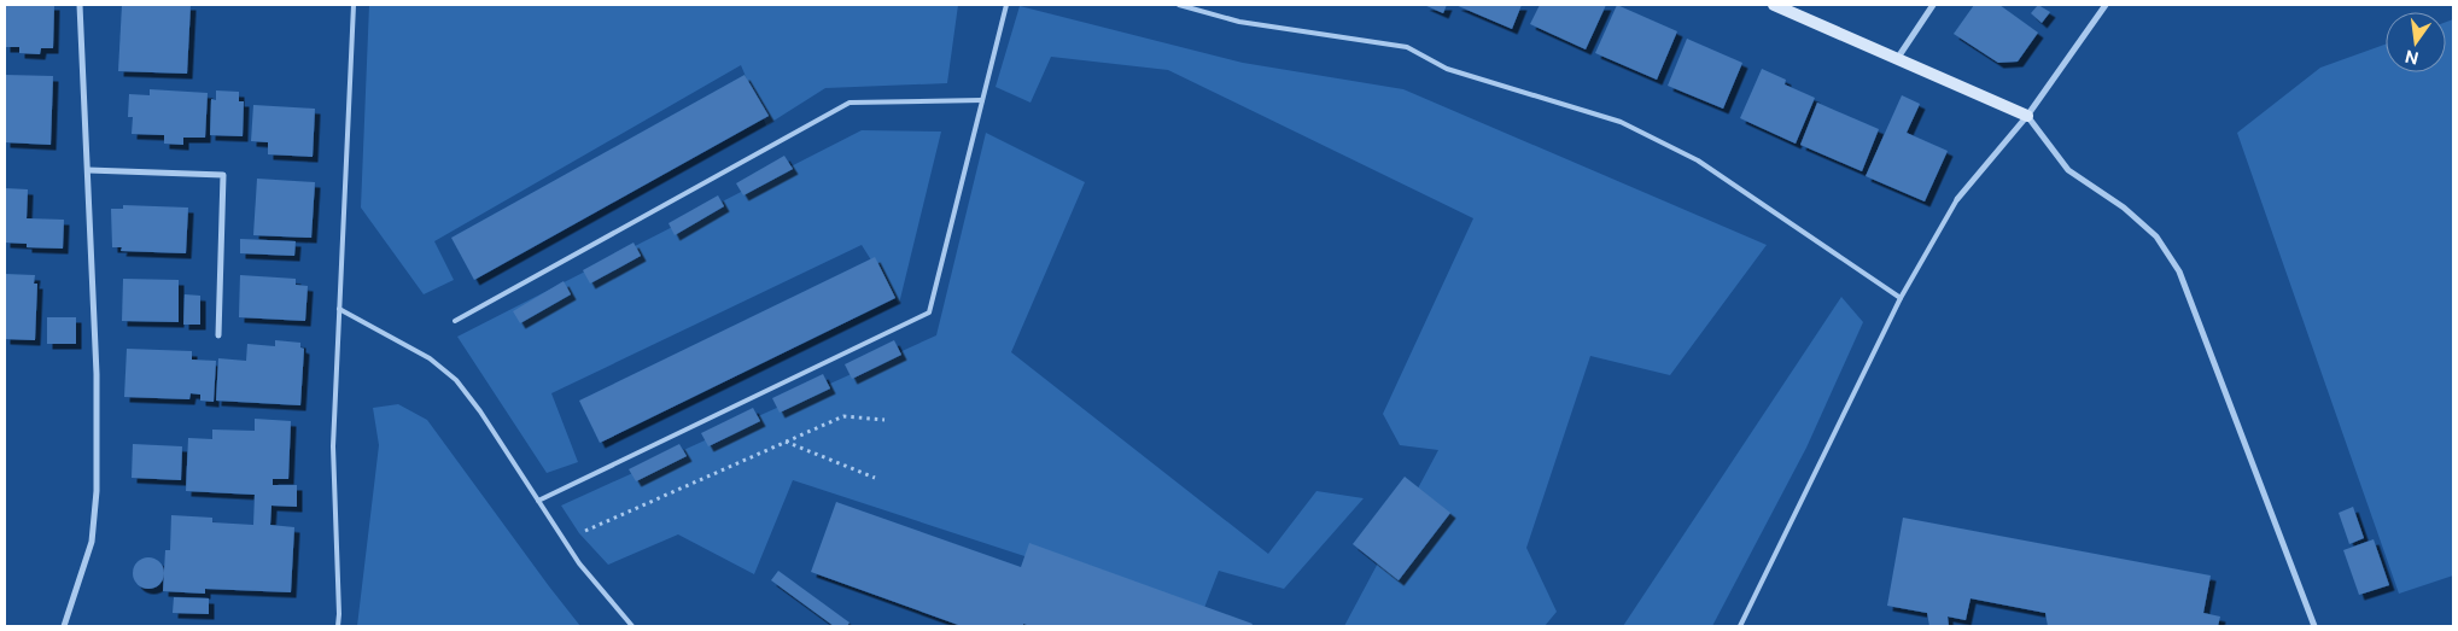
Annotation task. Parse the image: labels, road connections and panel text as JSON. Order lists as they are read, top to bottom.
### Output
{
  "north": "bottom"
}
